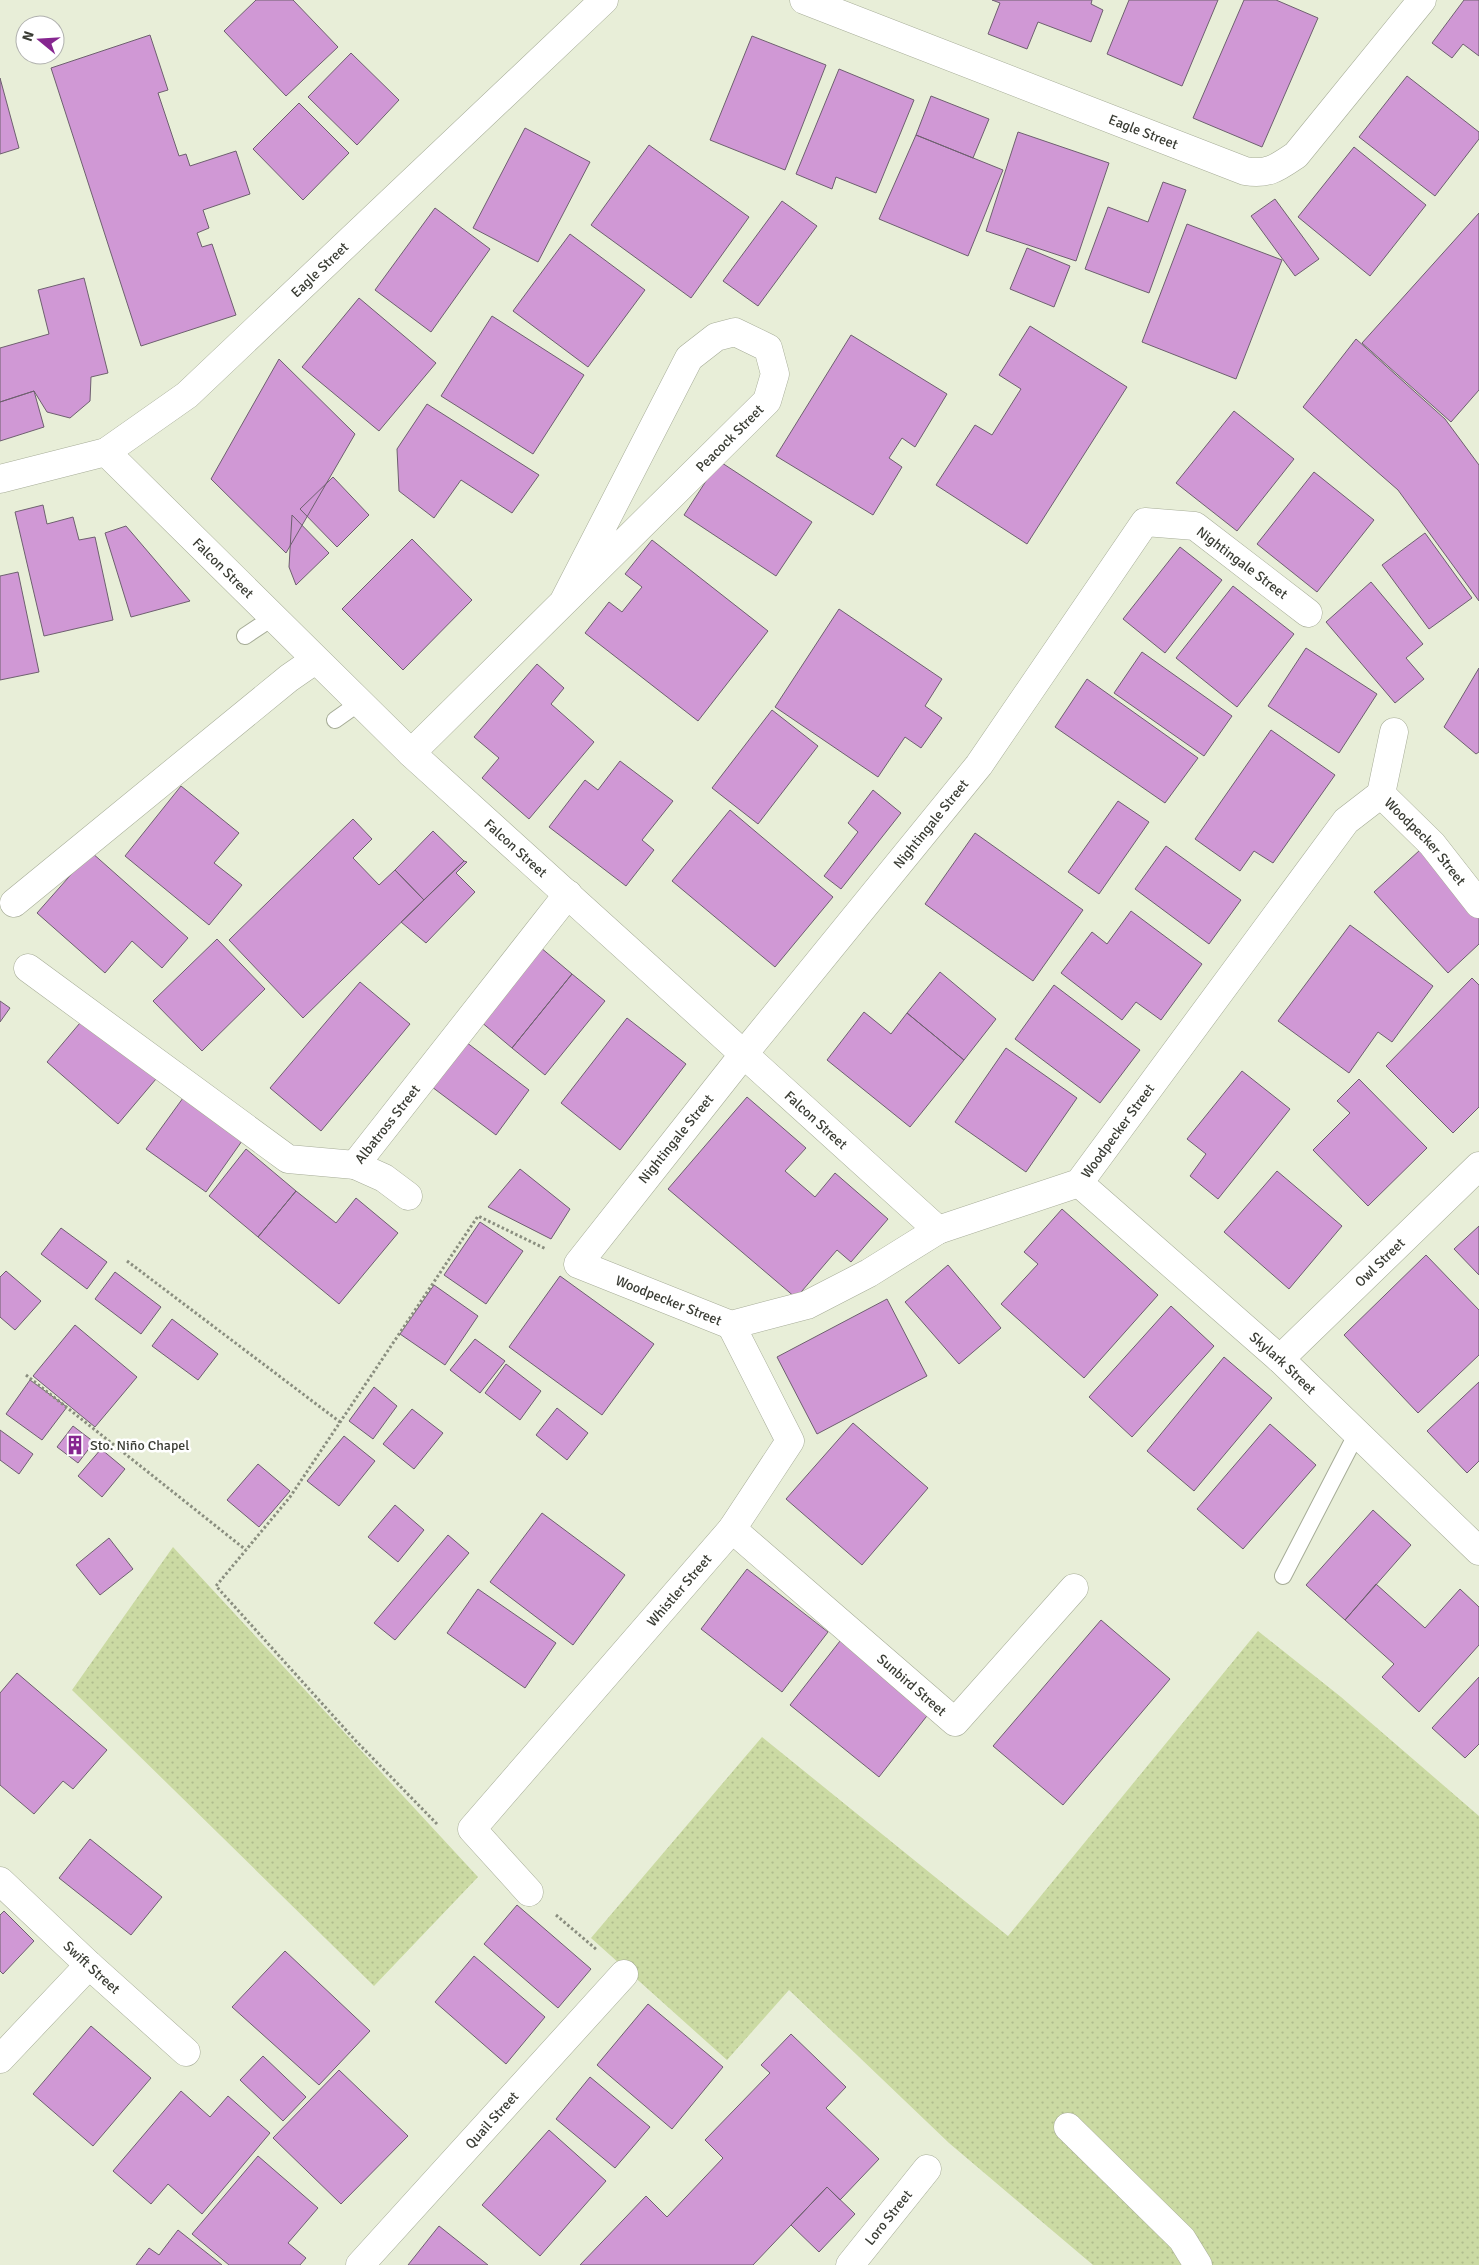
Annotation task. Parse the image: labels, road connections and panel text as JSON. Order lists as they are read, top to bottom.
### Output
{
  "streets": {
    "street": [
      "Eagle Street",
      "Peacock Street",
      "Nightingale Street",
      "Falcon Street",
      "Woodpecker Street",
      "Albatross Street",
      "Owl Street",
      "Skylark Street",
      "Whistler Street",
      "Sunbird Street",
      "Swift Street",
      "Quail Street",
      "Loro Street"
    ]
  },
  "crossings": [
    ["Eagle Street", "Falcon Street"],
    ["Peacock Street", "Falcon Street"],
    ["Nightingale Street", "Falcon Street"],
    ["Nightingale Street", "Woodpecker Street"],
    ["Falcon Street", "Woodpecker Street"],
    ["Falcon Street", "Albatross Street"],
    ["Woodpecker Street", "Skylark Street"],
    ["Woodpecker Street", "Whistler Street"],
    ["Owl Street", "Skylark Street"],
    ["Whistler Street", "Sunbird Street"]
  ],
  "places": {
    "building": ["Sto. Niño Chapel"]
  },
  "north": "left"
}
